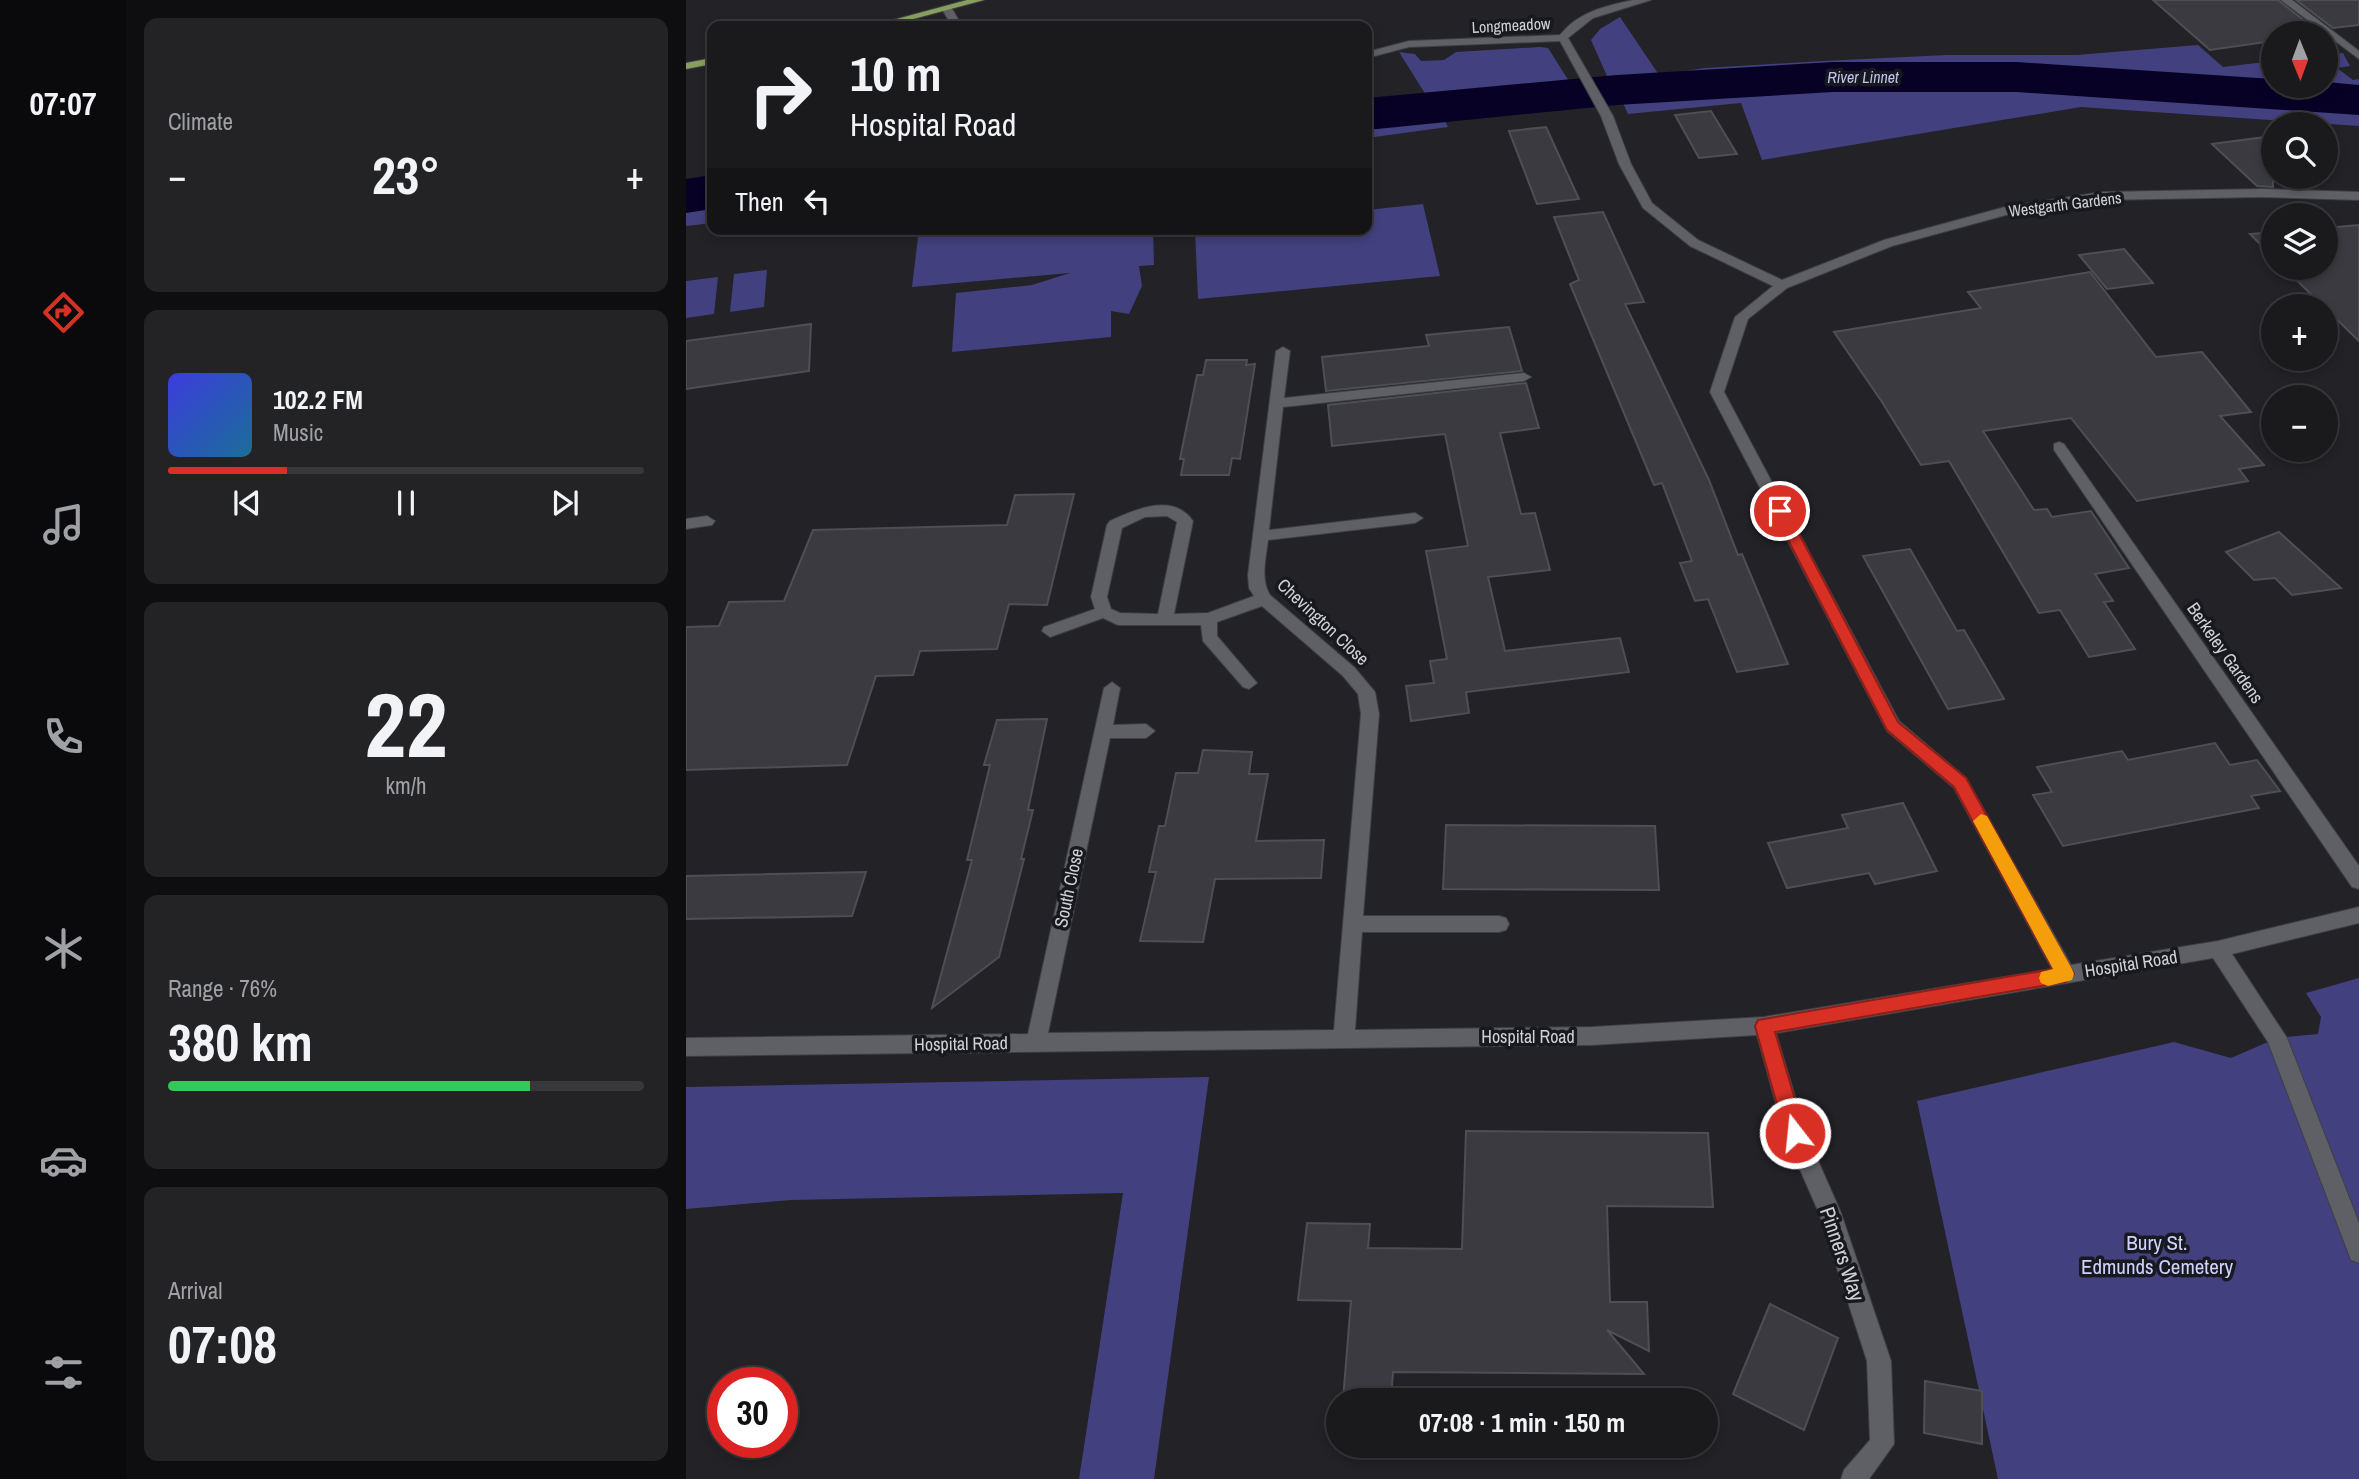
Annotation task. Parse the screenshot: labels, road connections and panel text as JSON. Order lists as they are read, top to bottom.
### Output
{
  "streets": {
    "street": [
      "Longmeadow",
      "Westgarth Gardens",
      "Chevington Close",
      "Berkeley Gardens",
      "South Close",
      "Hospital Road",
      "Pinners Way"
    ]
  },
  "crossings": [
    ["Westgarth Gardens", "Hospital Road"],
    ["Chevington Close", "Hospital Road"],
    ["South Close", "Hospital Road"],
    ["Hospital Road", "Pinners Way"]
  ],
  "water": ["River Linnet"],
  "parks": ["Bury St. Edmunds Cemetery"],
  "north": "bottom",
  "page": {
    "tabs": "07:07",
    "tile": [
      "Climate",
      ["22", "km/h"],
      ["Range · 76%", "380 km"],
      ["Arrival", "07:08"]
    ],
    "map_buttons": ["+", "−"],
    "turn": ["10 m", "Hospital Road"],
    "heat": ["−", "23°", "+"],
    "then": "Then",
    "song": ["102.2 FM", "Music"],
    "limit": "30",
    "trip": "07:08 · 1 min · 150 m"
  }
}
